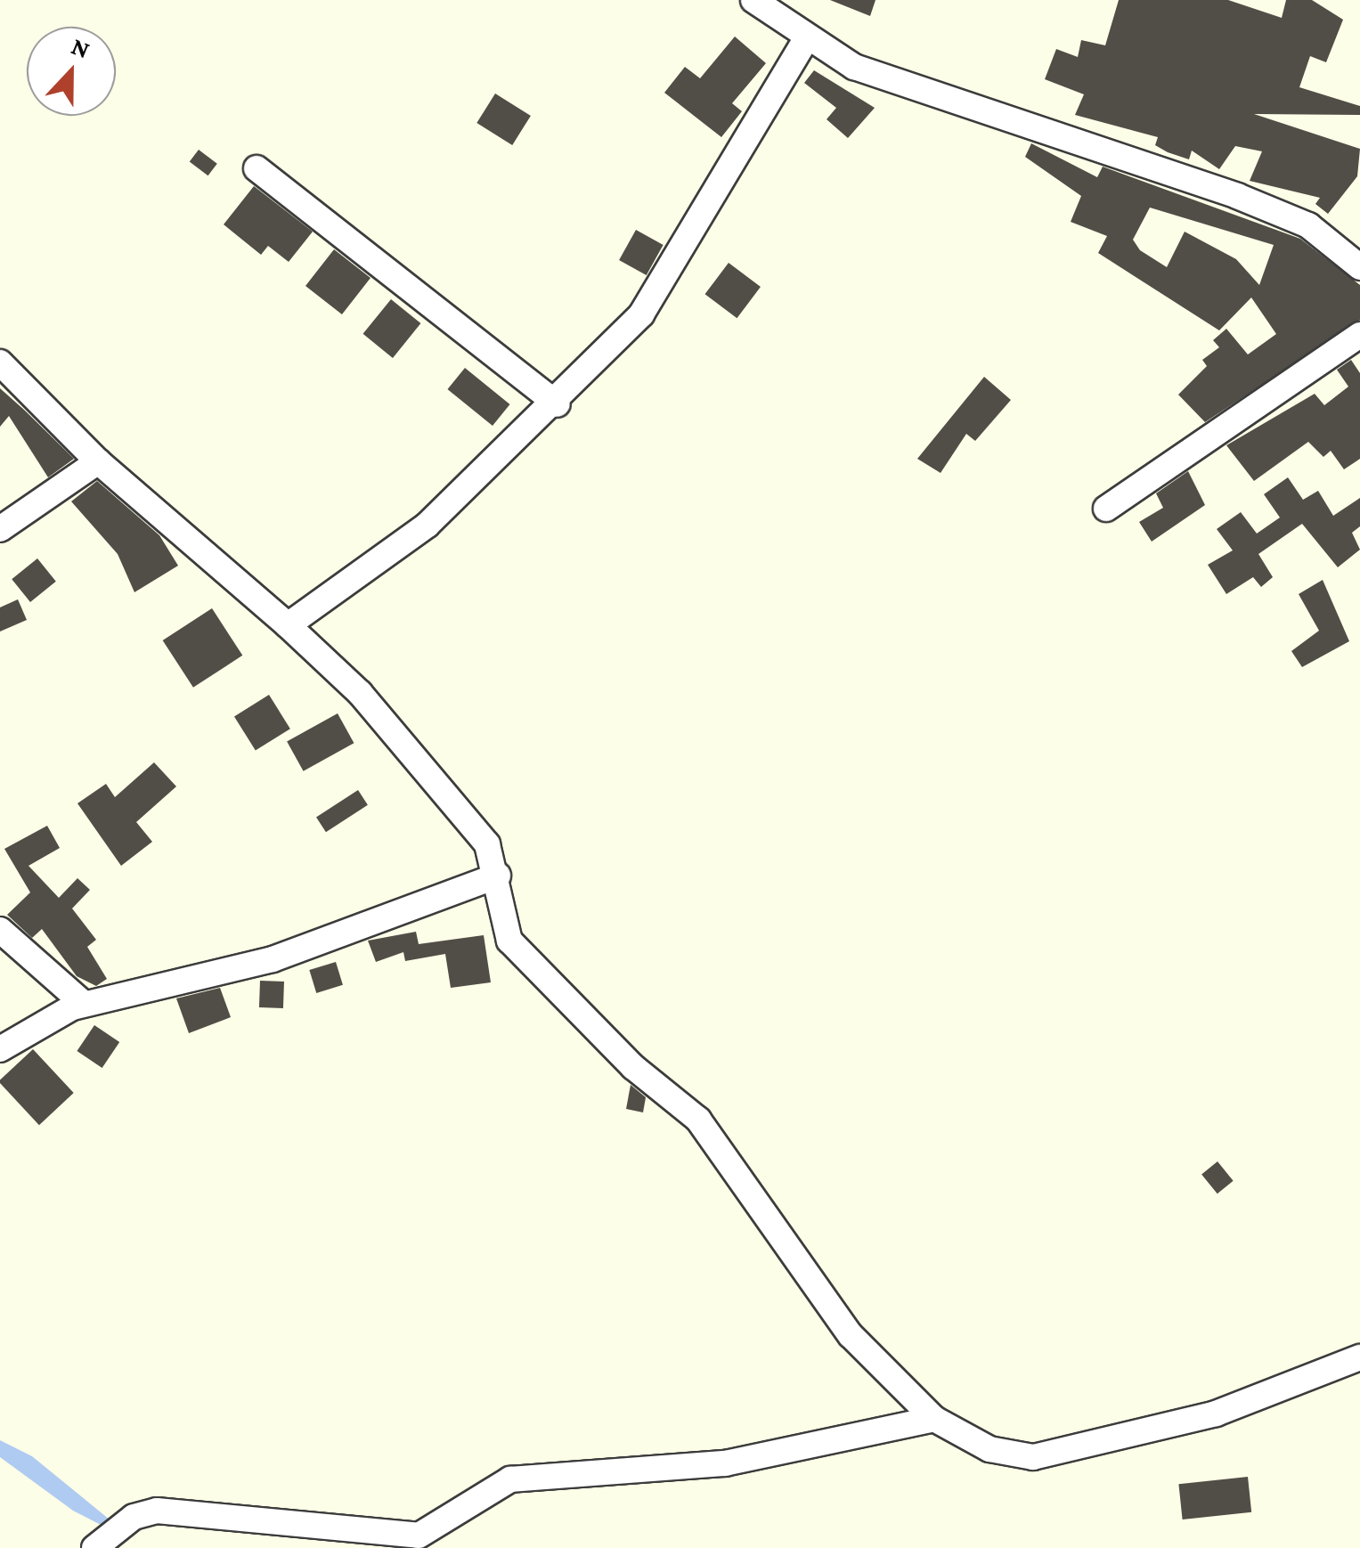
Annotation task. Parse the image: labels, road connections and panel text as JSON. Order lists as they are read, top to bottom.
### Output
{
  "north": "top"
}
